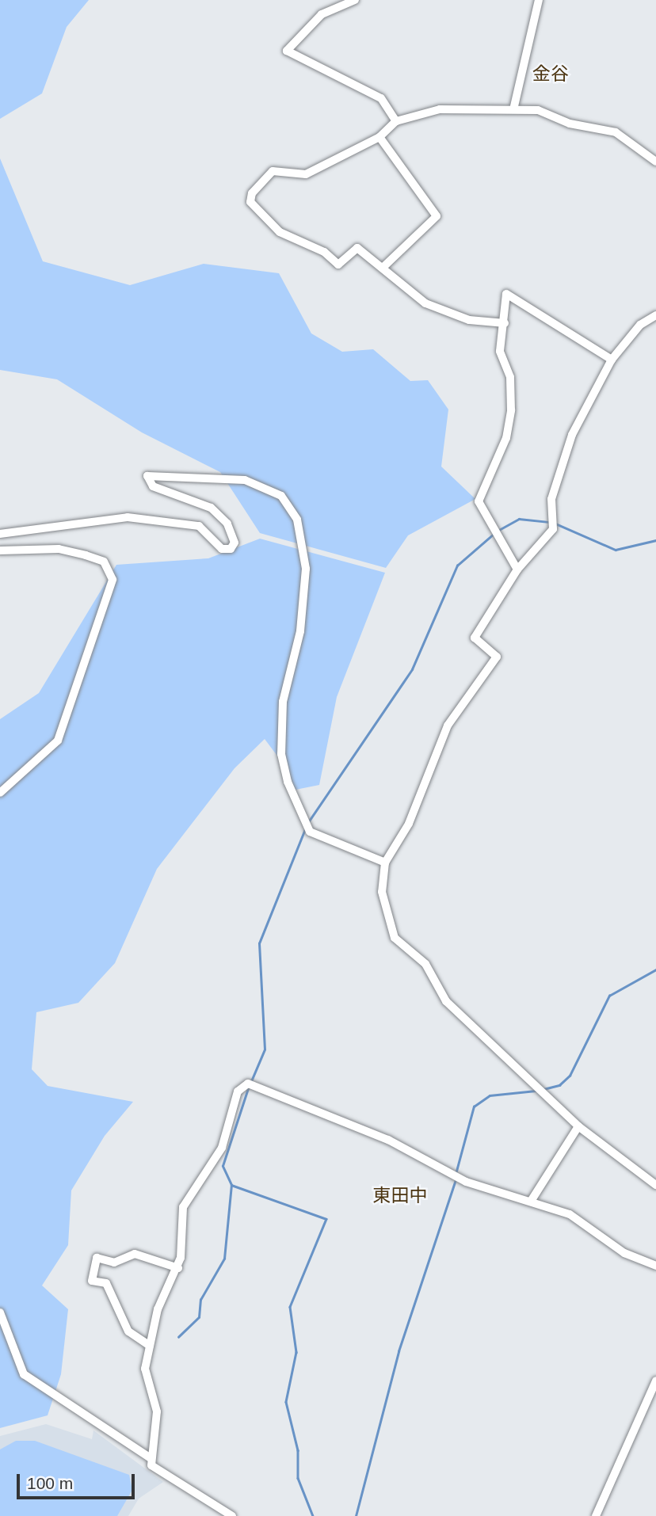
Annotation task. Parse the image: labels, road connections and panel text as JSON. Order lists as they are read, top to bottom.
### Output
{
  "districts": ["金谷", "東田中"],
  "scale_bar": "100 m"
}
